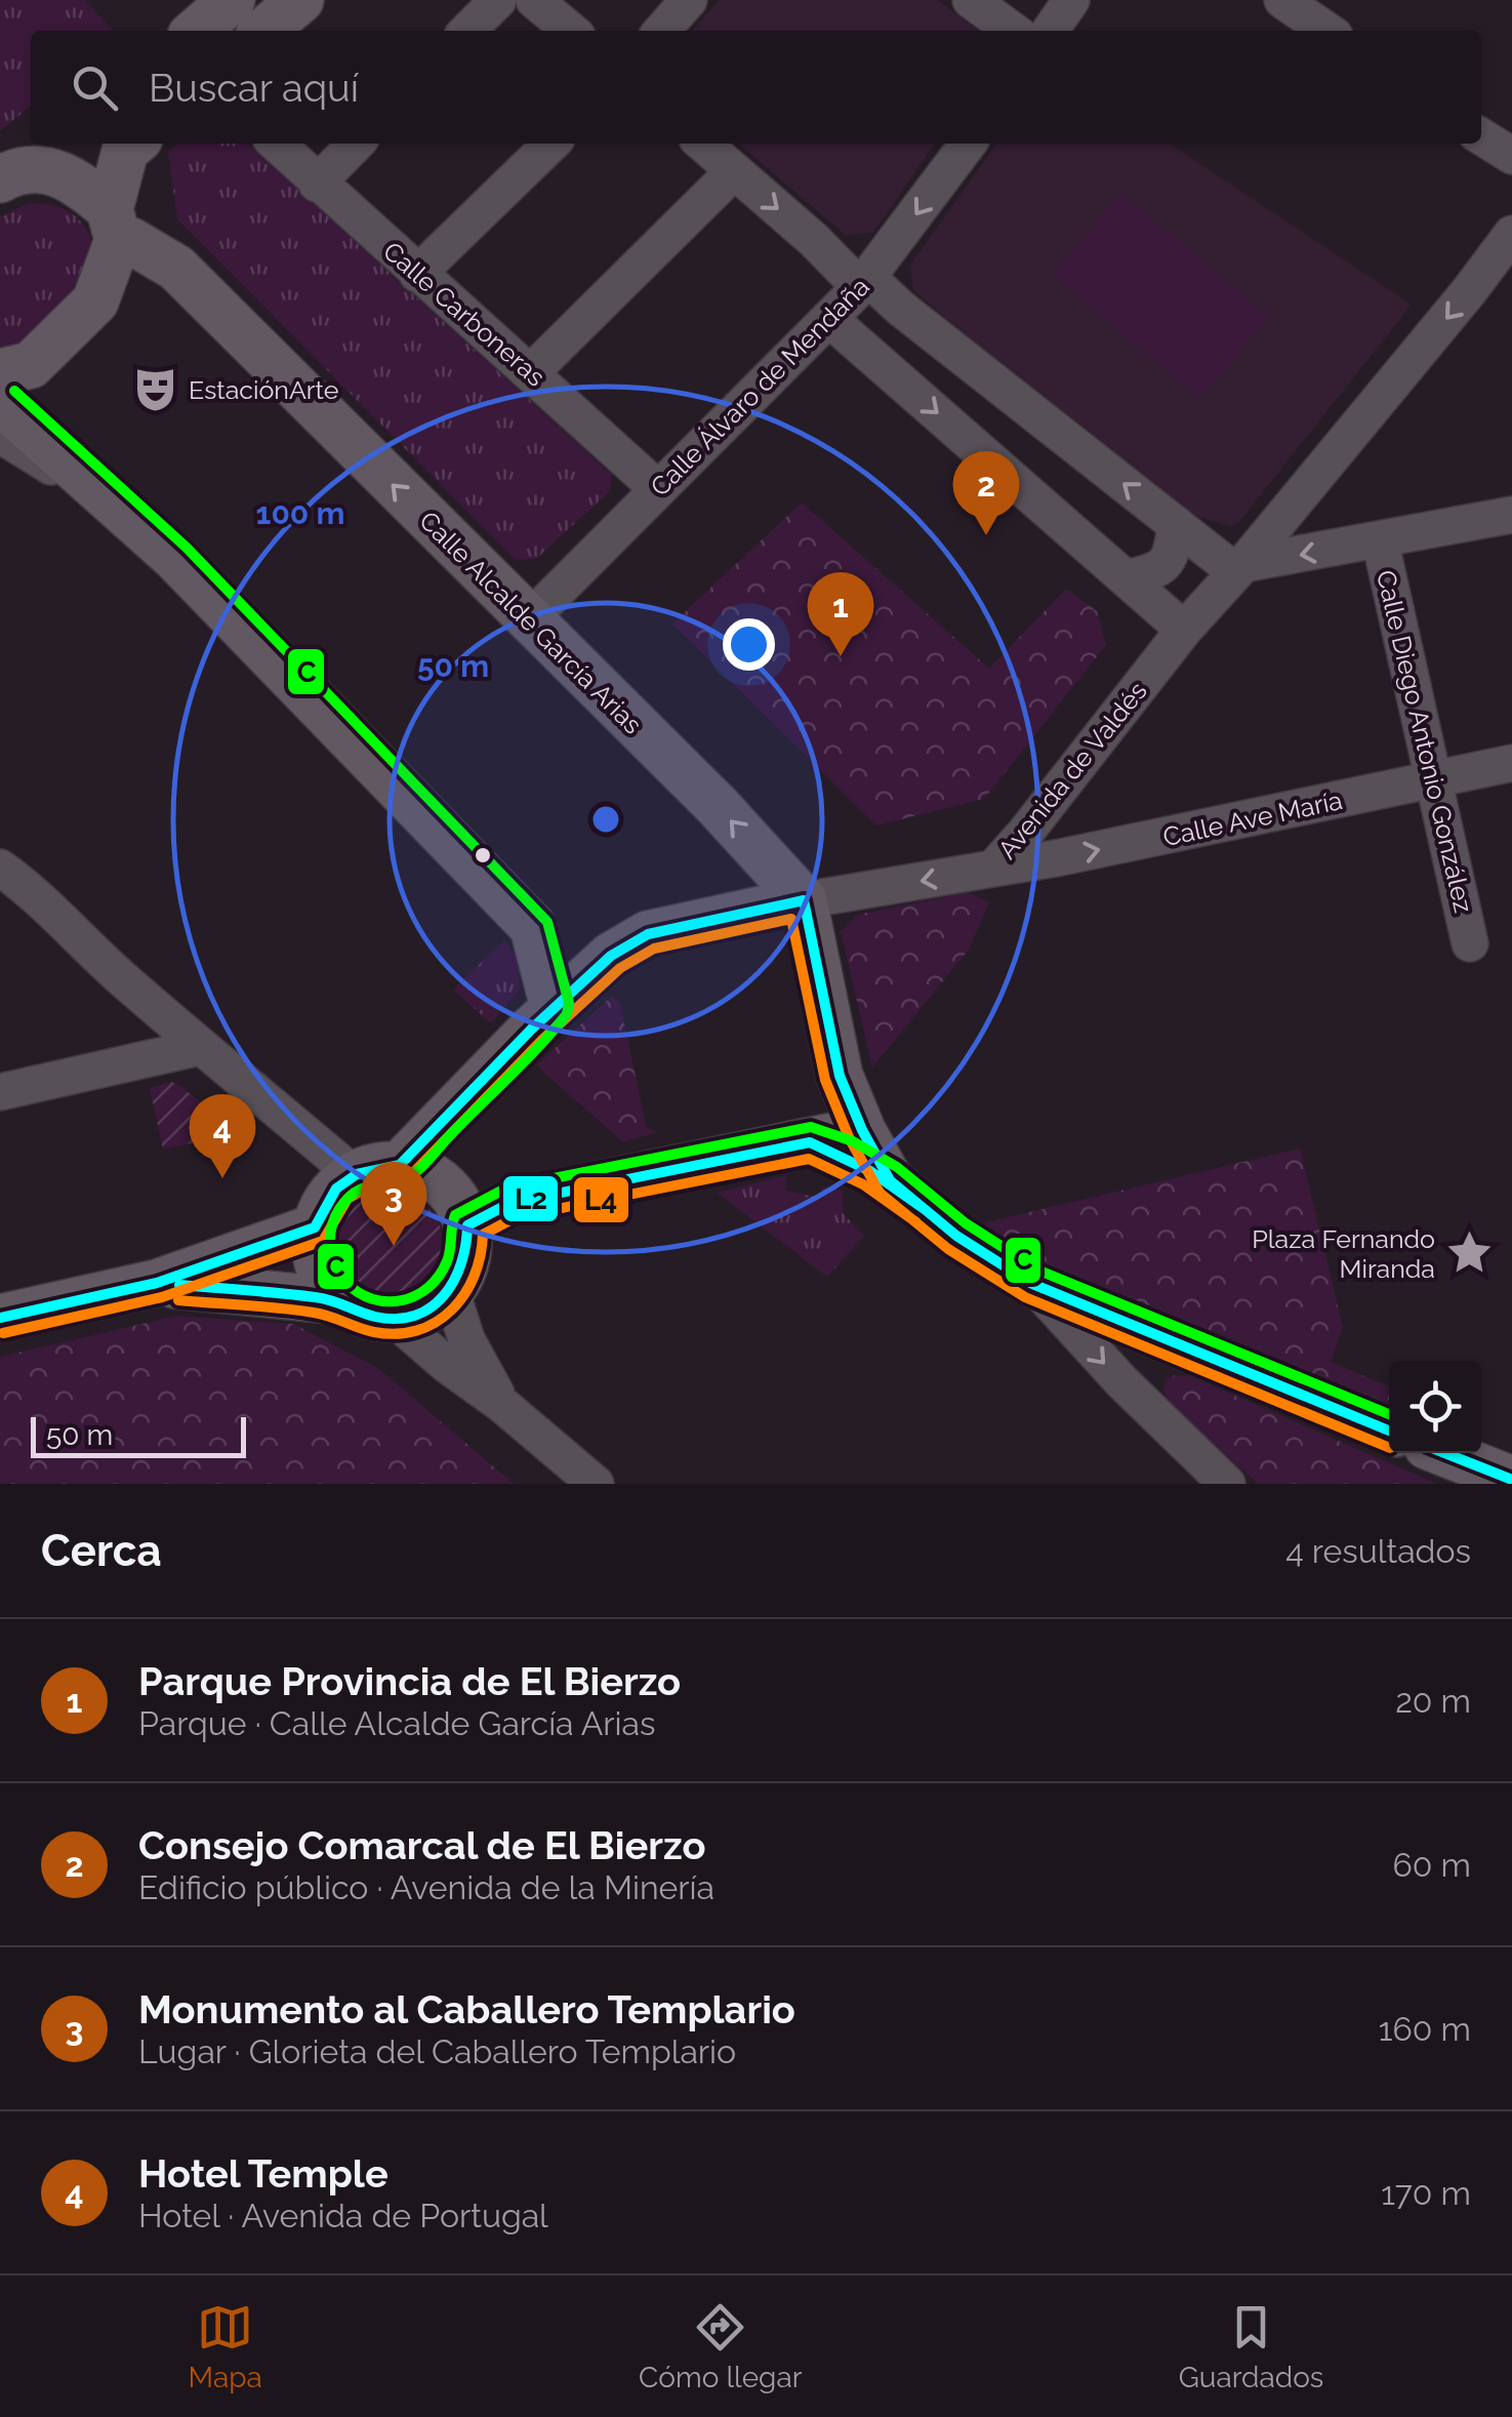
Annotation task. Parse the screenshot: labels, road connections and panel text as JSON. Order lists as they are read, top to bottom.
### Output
{
  "streets": {
    "main road": ["Calle Alcalde García Arias", "Avenida de Valdés"],
    "street": [
      "Calle Carboneras",
      "Calle Álvaro de Mendaña",
      "Calle Diego Antonio González",
      "Calle Ave María"
    ]
  },
  "crossings": [
    ["Calle Carboneras", "Calle Álvaro de Mendaña"],
    ["Calle Álvaro de Mendaña", "Calle Alcalde García Arias"],
    ["Calle Alcalde García Arias", "Avenida de Valdés"],
    ["Calle Diego Antonio González", "Calle Ave María"],
    ["Avenida de Valdés", "Calle Ave María"]
  ],
  "one_way": ["Avenida de Valdés"],
  "places": {
    "theatre": ["EstaciónArte"],
    "place": ["Plaza Fernando Miranda"]
  },
  "lines": ["transit line C", "transit line L2", "transit line L4"],
  "scale_bar": "50 m",
  "page": {
    "search": "Buscar aquí",
    "pins": [
      "2",
      "1",
      "4",
      "3"
    ],
    "scale": "50 m",
    "heading": ["Cerca", "4 resultados"],
    "list": [
      {
        "mark": "1",
        "name": "Parque Provincia de El Bierzo",
        "note": "Parque · Calle Alcalde García Arias",
        "value": "20 m"
      },
      {
        "mark": "2",
        "name": "Consejo Comarcal de El Bierzo",
        "note": "Edificio público · Avenida de la Minería",
        "value": "60 m"
      },
      {
        "mark": "3",
        "name": "Monumento al Caballero Templario",
        "note": "Lugar · Glorieta del Caballero Templario",
        "value": "160 m"
      },
      {
        "mark": "4",
        "name": "Hotel Temple",
        "note": "Hotel · Avenida de Portugal",
        "value": "170 m"
      }
    ],
    "nav": ["Mapa", "Cómo llegar", "Guardados"]
  },
  "rings": ["100 m", "50 m"]
}
